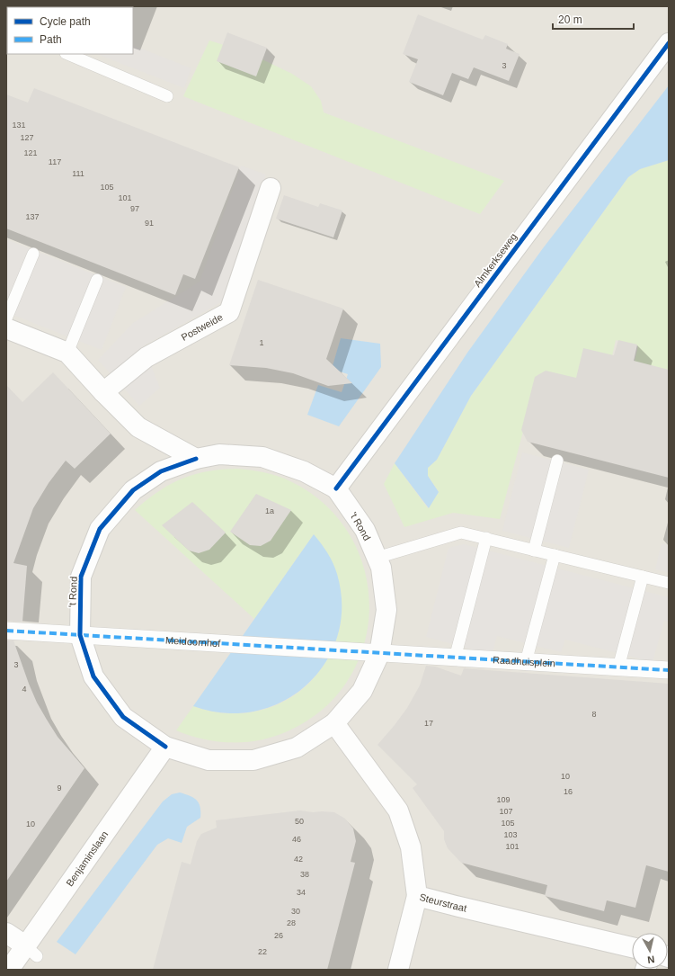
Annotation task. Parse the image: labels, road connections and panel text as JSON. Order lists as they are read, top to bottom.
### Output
{
  "streets": {
    "street": [
      "Almkerkseweg",
      "Postweide",
      "'t Rond",
      "Meidoornhof",
      "Raadhuisplein",
      "Benjaminslaan",
      "Steurstraat"
    ]
  },
  "crossings": [
    ["Almkerkseweg", "'t Rond"],
    ["'t Rond", "Meidoornhof"],
    ["'t Rond", "Raadhuisplein"],
    ["'t Rond", "Benjaminslaan"],
    ["'t Rond", "Steurstraat"],
    ["Meidoornhof", "Raadhuisplein"]
  ],
  "house_numbers": [
    "3",
    "131",
    "127",
    "121",
    "117",
    "111",
    "105",
    "101",
    "97",
    "137",
    "91",
    "1",
    "1a",
    "3",
    "4",
    "8",
    "17",
    "10",
    "9",
    "16",
    "109",
    "107",
    "50",
    "105",
    "10",
    "103",
    "46",
    "101",
    "42",
    "38",
    "34",
    "30",
    "28",
    "26",
    "22"
  ],
  "legend": ["Cycle path", "Path"],
  "scale_bar": "20 m",
  "north": "bottom"
}
